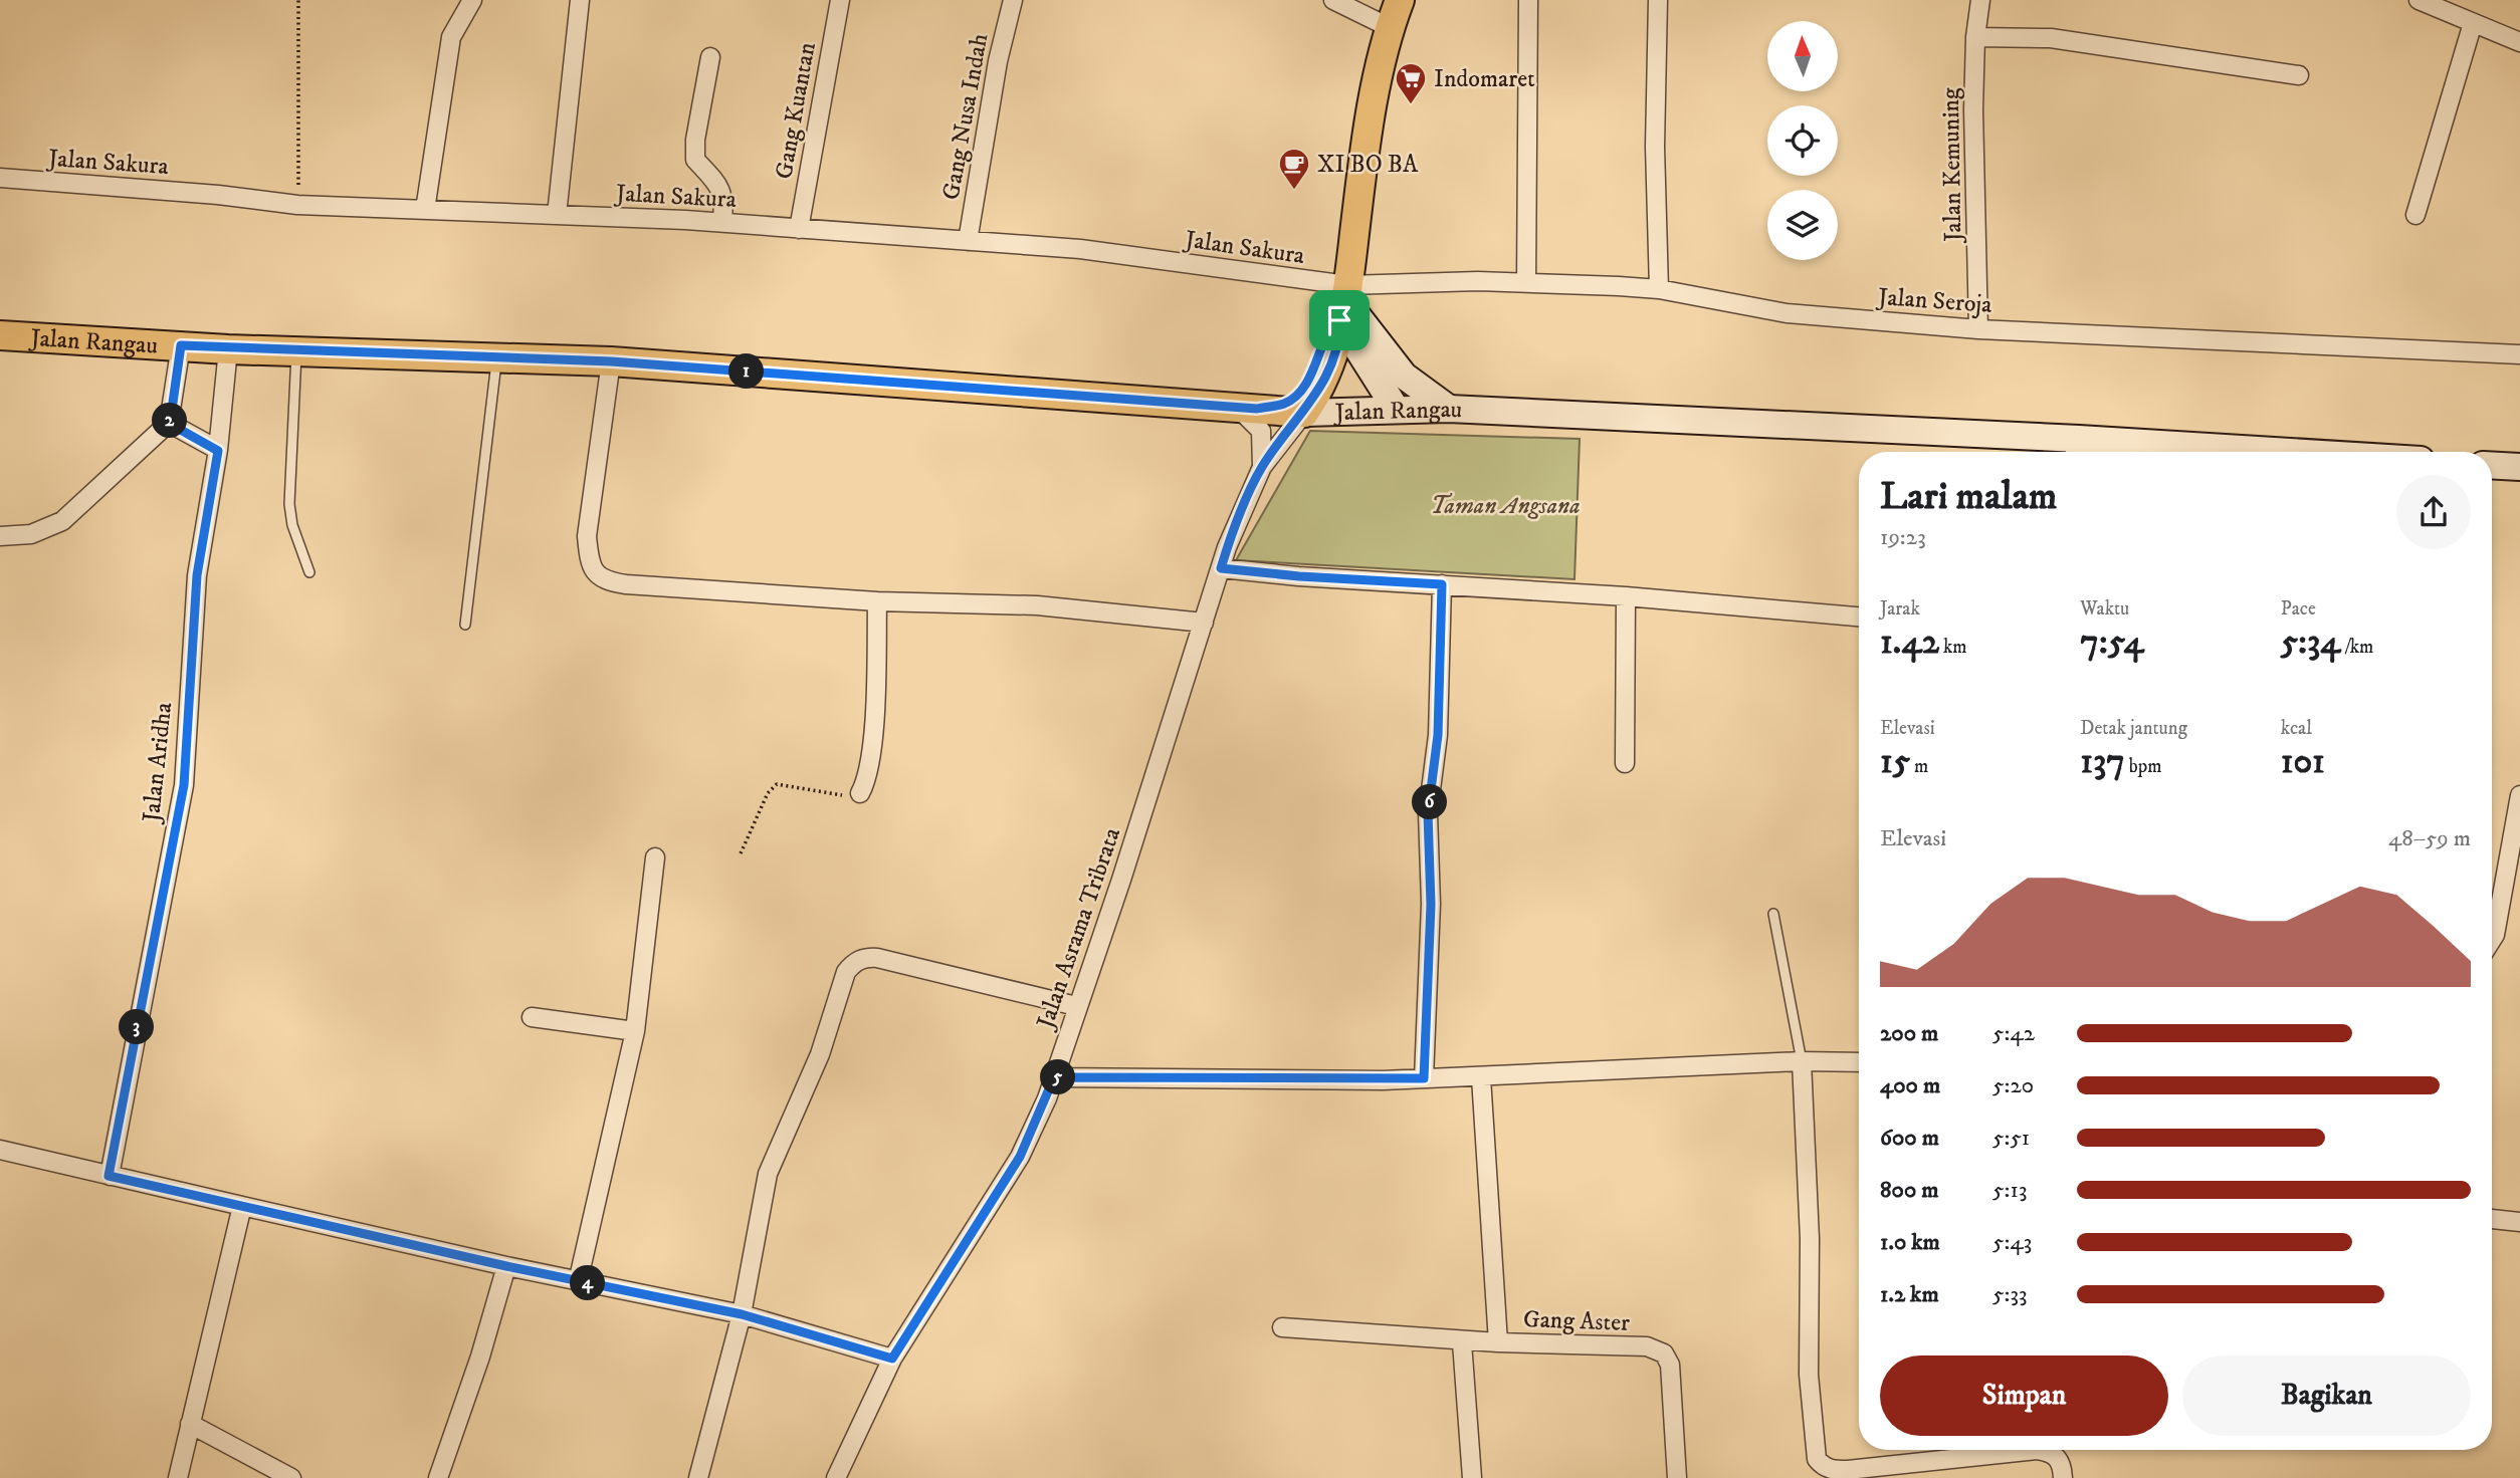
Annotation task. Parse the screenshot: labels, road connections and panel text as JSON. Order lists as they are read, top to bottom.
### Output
{
  "streets": {
    "main road": ["Jalan Rangau"],
    "street": [
      "Gang Kuantan",
      "Gang Nusa Indah",
      "Jalan Sakura",
      "Jalan Kemuning",
      "Jalan Seroja",
      "Jalan Aridha",
      "Jalan Asrama Tribrata",
      "Gang Aster"
    ]
  },
  "crossings": [
    ["Gang Kuantan", "Jalan Sakura"],
    ["Gang Nusa Indah", "Jalan Sakura"],
    ["Jalan Sakura", "Jalan Seroja"],
    ["Jalan Kemuning", "Jalan Seroja"],
    ["Jalan Rangau", "Jalan Aridha"],
    ["Jalan Rangau", "Jalan Asrama Tribrata"]
  ],
  "parks": ["Taman Angsana"],
  "places": {
    "supermarket": ["Indomaret"],
    "cafe": ["XI BO BA"]
  },
  "north": "top",
  "page": {
    "pins": [
      "1",
      "2",
      "6",
      "3",
      "5",
      "4"
    ],
    "heading": ["Lari malam", "19:23"],
    "stats": [
      ["Jarak", "1.42 km"],
      ["Waktu", "7:54"],
      ["Pace", "5:34 /km"],
      ["Elevasi", "15 m"],
      ["Detak jantung", "137 bpm"],
      ["kcal", "101"]
    ],
    "chart": ["Elevasi", "48–59 m"],
    "list": [
      {
        "name": "200 m",
        "note": "5:42"
      },
      {
        "name": "400 m",
        "note": "5:20"
      },
      {
        "name": "600 m",
        "note": "5:51"
      },
      {
        "name": "800 m",
        "note": "5:13"
      },
      {
        "name": "1.0 km",
        "note": "5:43"
      },
      {
        "name": "1.2 km",
        "note": "5:33"
      }
    ],
    "buttons": ["Simpan", "Bagikan"]
  }
}
